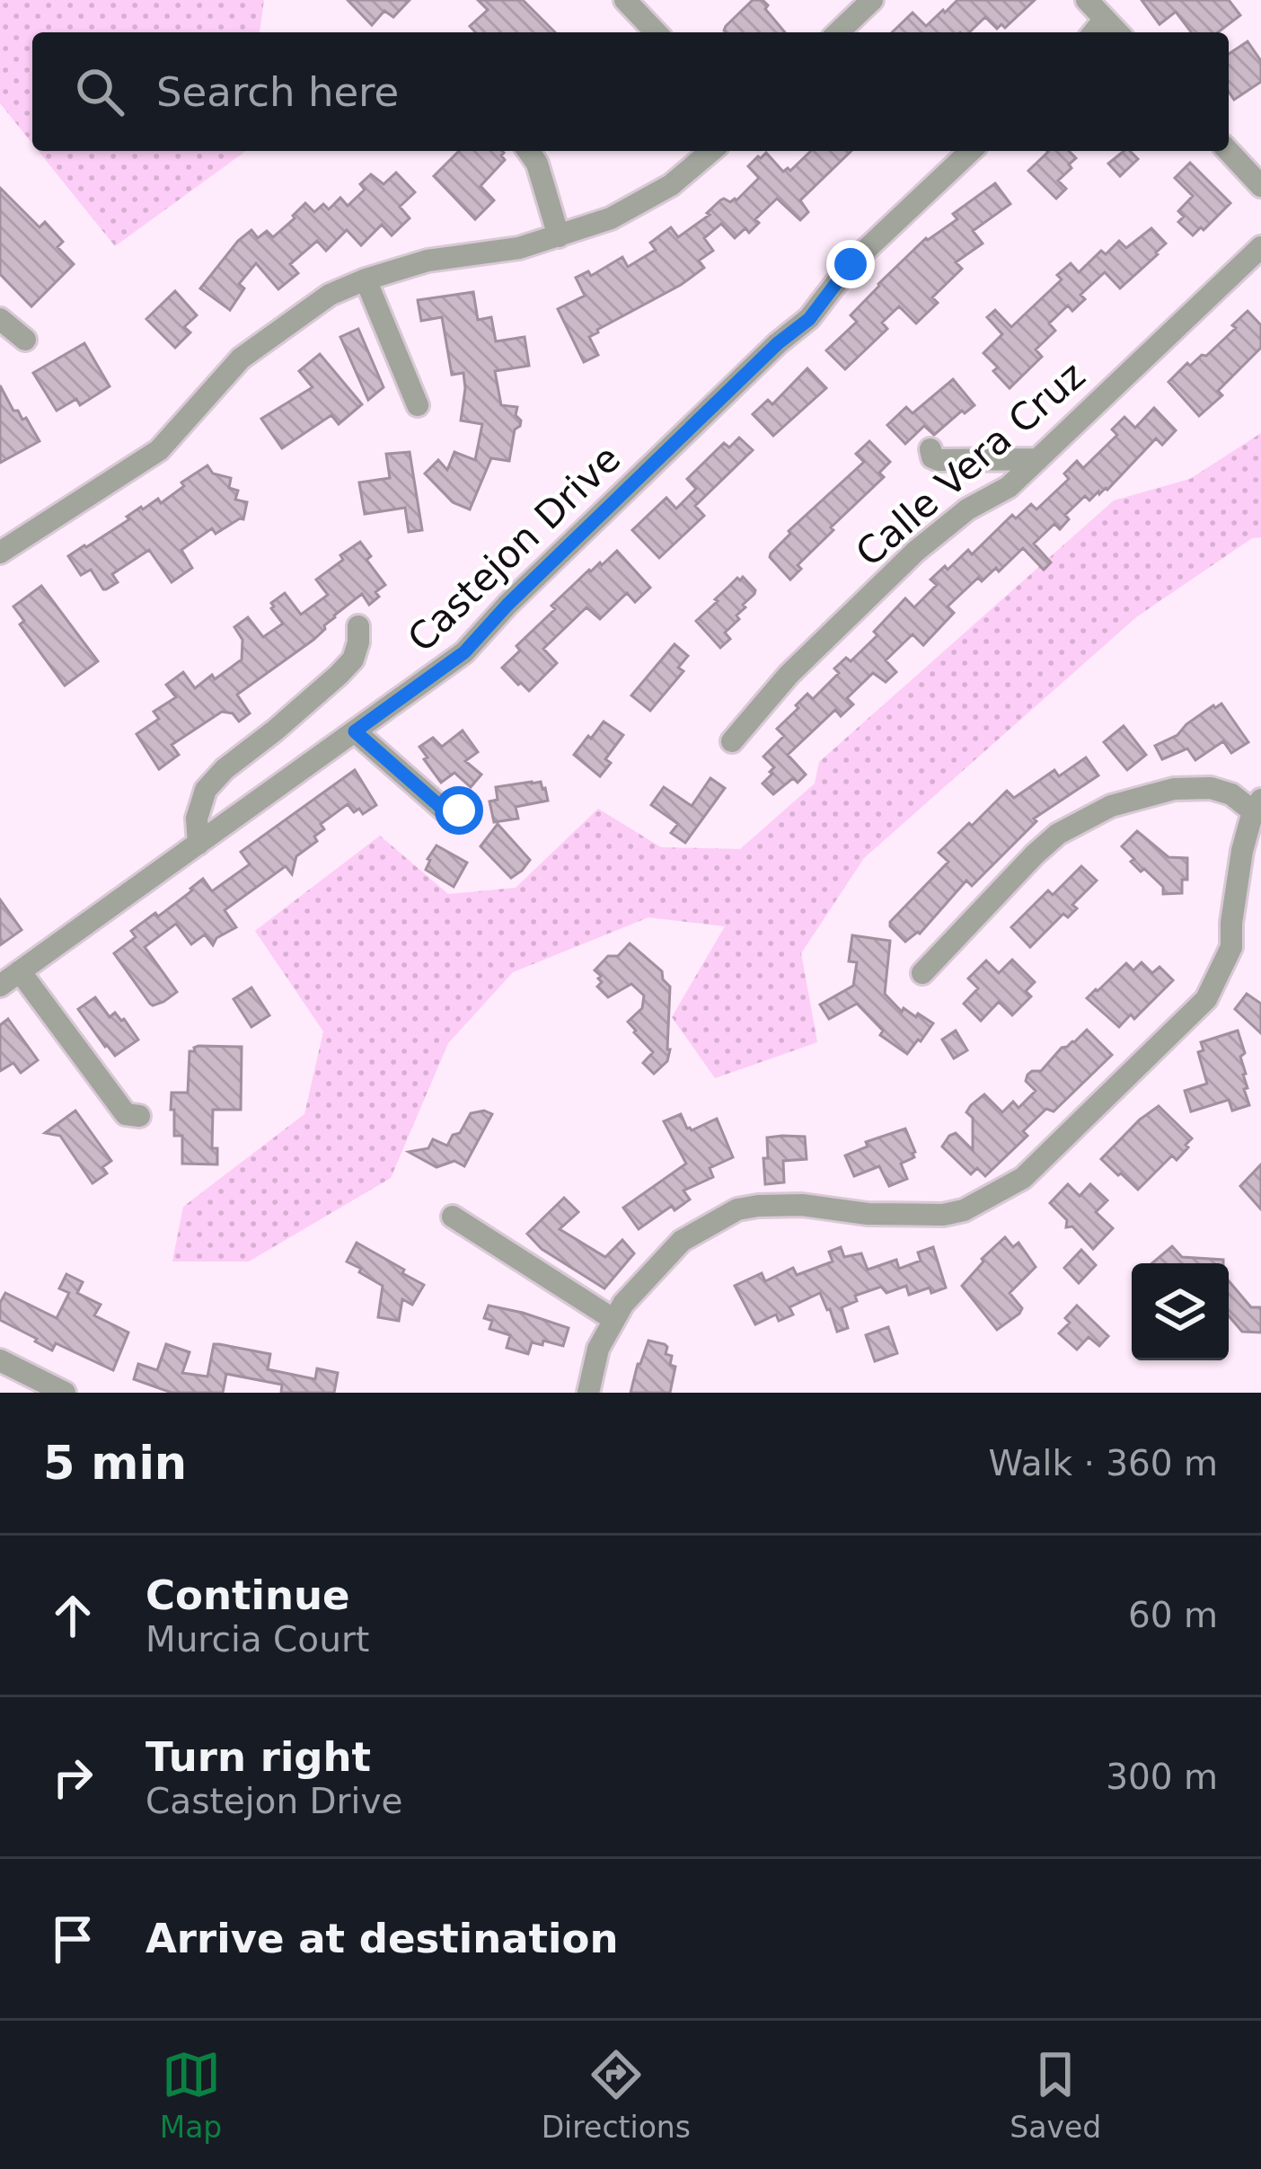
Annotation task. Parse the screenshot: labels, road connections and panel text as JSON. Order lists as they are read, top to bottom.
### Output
{
  "streets": {
    "street": ["Calle Vera Cruz", "Castejon Drive"]
  },
  "page": {
    "search": "Search here",
    "heading": ["5 min", "Walk · 360 m"],
    "list": [
      ["Continue", "Murcia Court", "60 m"],
      ["Turn right", "Castejon Drive", "300 m"],
      "Arrive at destination"
    ],
    "nav": ["Map", "Directions", "Saved"]
  }
}
